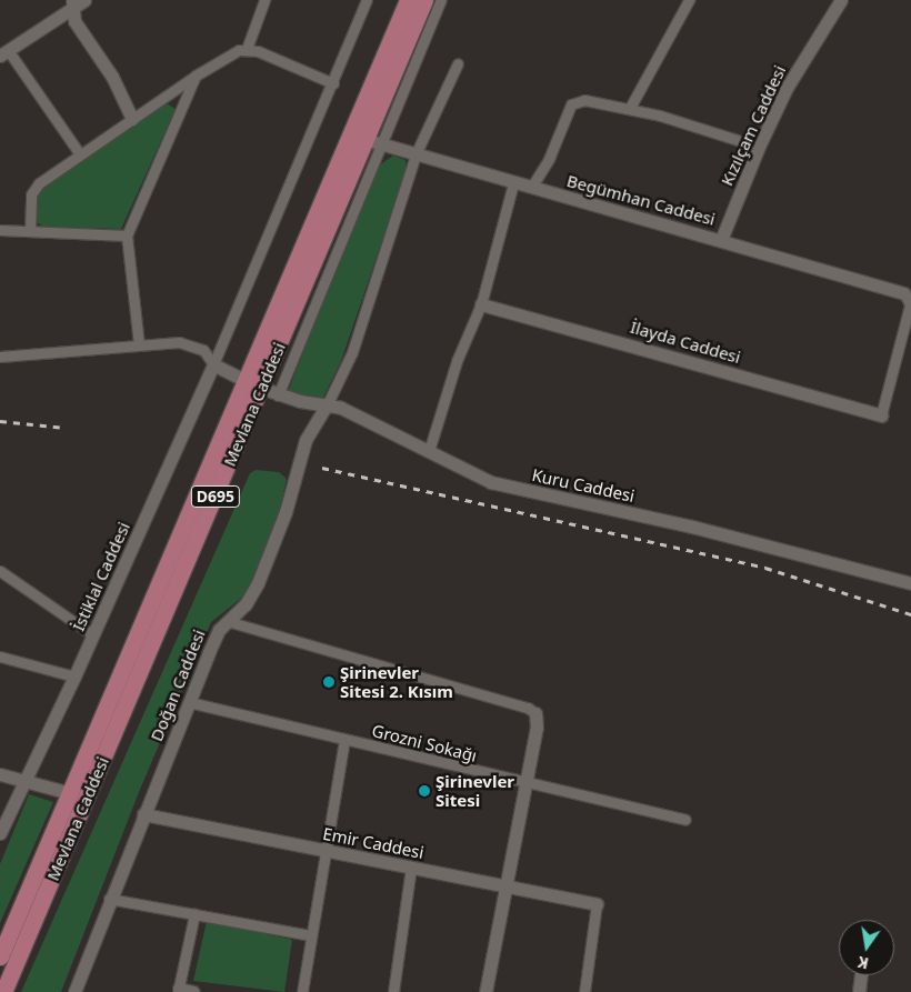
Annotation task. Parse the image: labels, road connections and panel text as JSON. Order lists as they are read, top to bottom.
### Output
{
  "streets": {
    "main road": ["Mevlana Caddesi", "D695"],
    "street": [
      "Kızılçam Caddesi",
      "Begümhan Caddesi",
      "İlayda Caddesi",
      "Kuru Caddesi",
      "İstiklal Caddesi",
      "Doğan Caddesi",
      "Grozni Sokağı",
      "Emir Caddesi"
    ]
  },
  "crossings": [
    ["Kızılçam Caddesi", "Begümhan Caddesi"],
    ["Begümhan Caddesi", "Mevlana Caddesi"],
    ["Mevlana Caddesi", "Kuru Caddesi"],
    ["Kuru Caddesi", "Doğan Caddesi"],
    ["Doğan Caddesi", "Grozni Sokağı"],
    ["Doğan Caddesi", "Emir Caddesi"]
  ],
  "places": ["Şirinevler Sitesi 2. Kısım", "Şirinevler Sitesi"],
  "north": "bottom"
}
